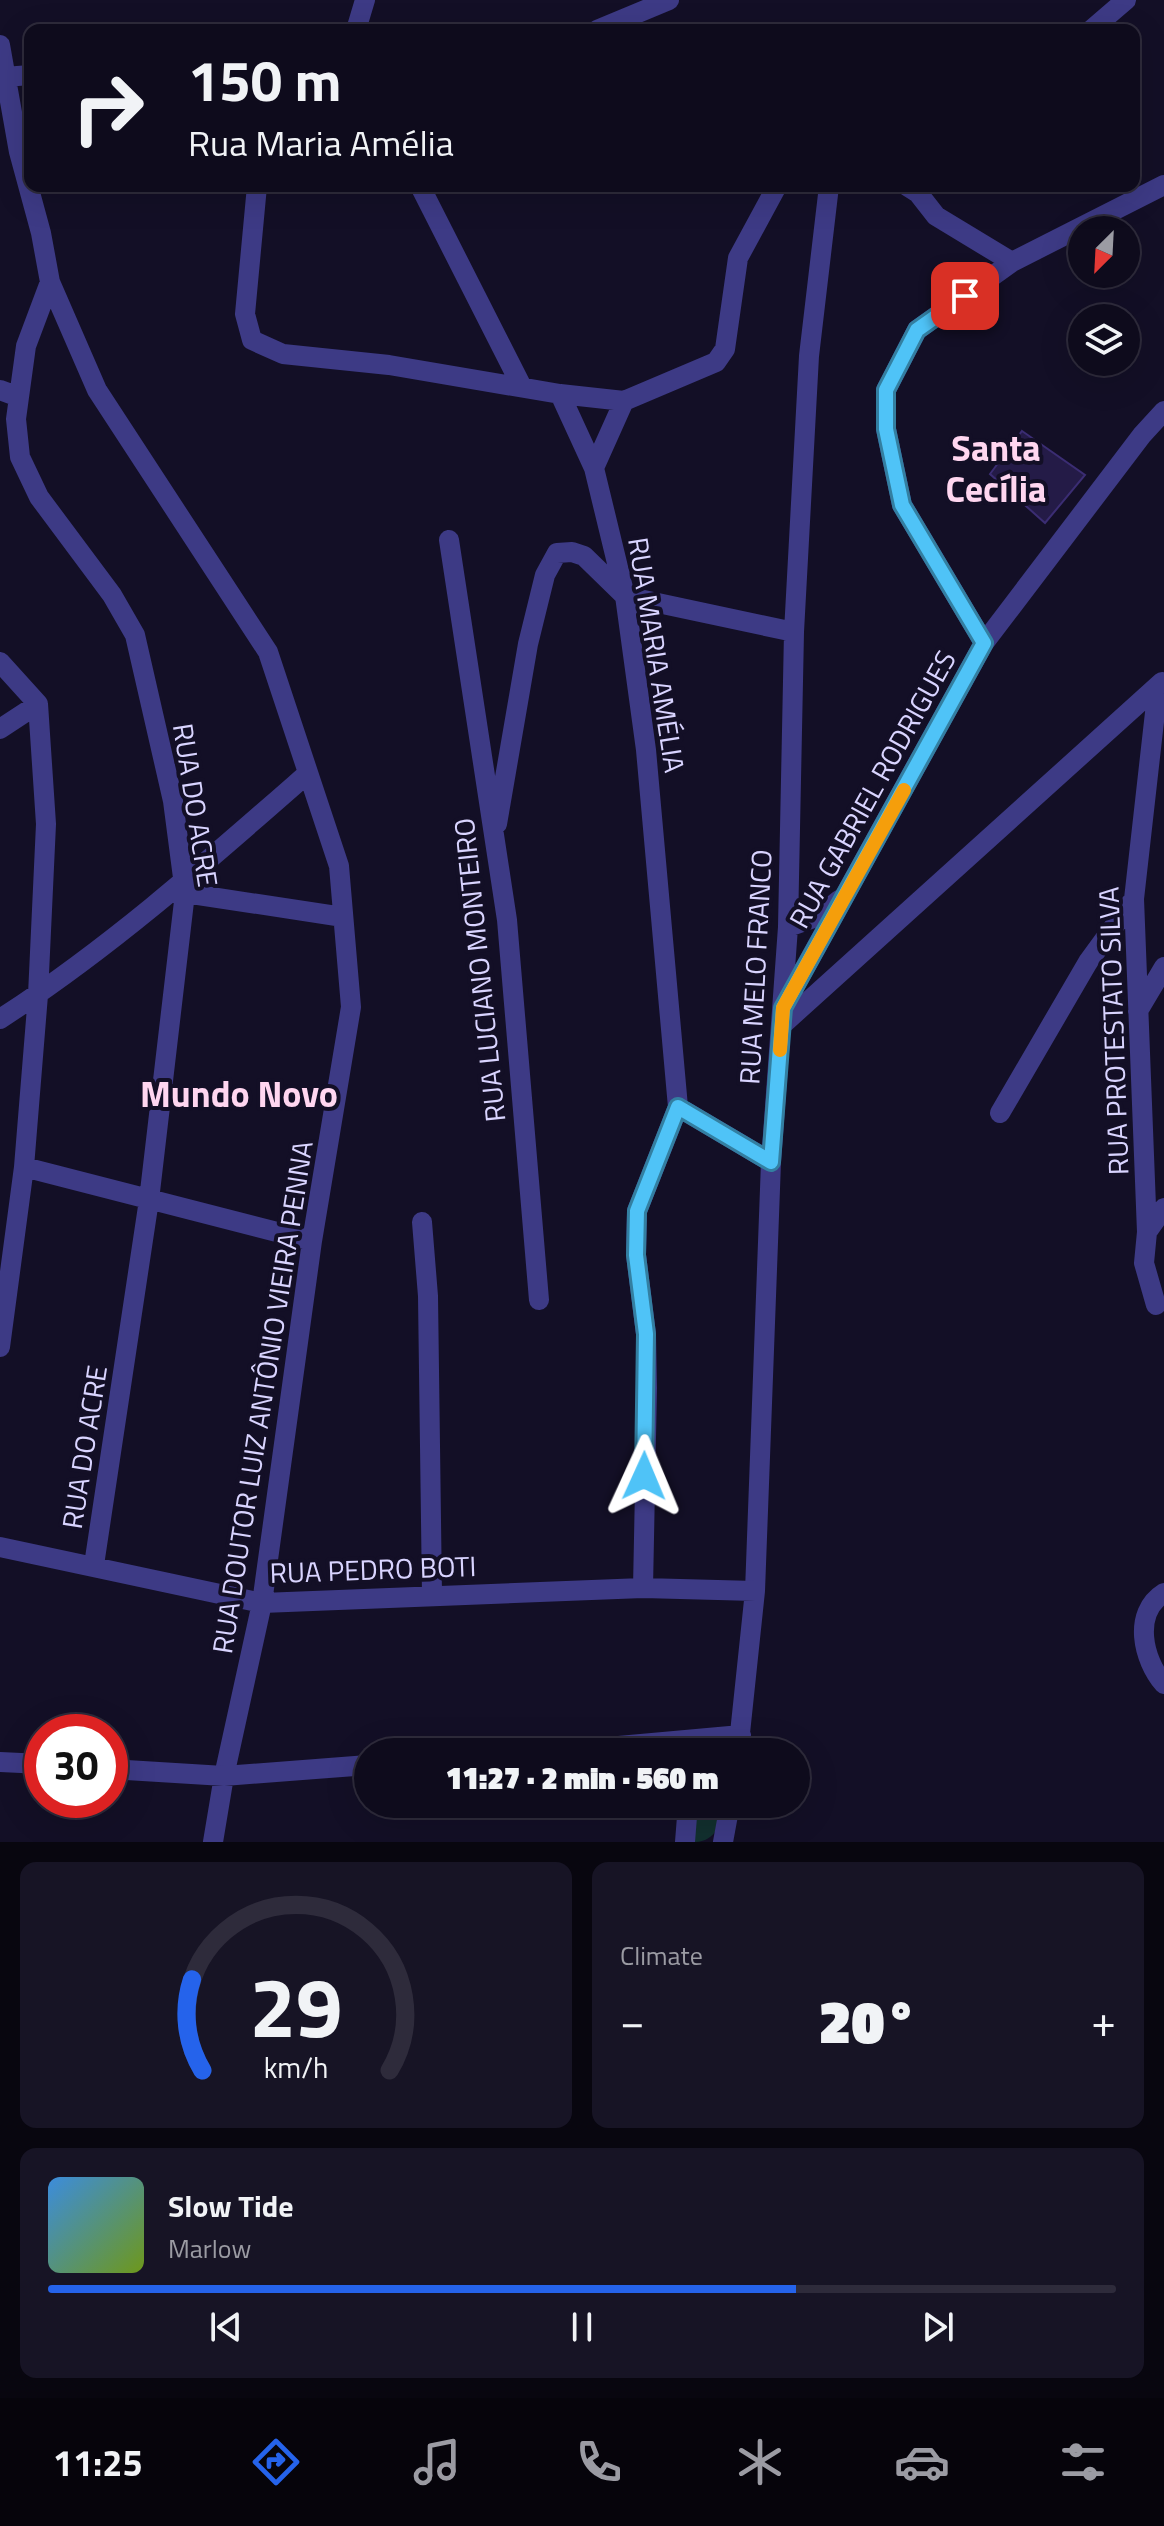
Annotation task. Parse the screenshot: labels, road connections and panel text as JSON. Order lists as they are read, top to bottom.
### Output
{
  "streets": {
    "street": [
      "RUA MARIA AMÉLIA",
      "RUA GABRIEL RODRIGUES",
      "RUA DO ACRE",
      "RUA MELO FRANCO",
      "RUA LUCIANO MONTEIRO",
      "RUA PROTESTATO SILVA",
      "RUA DOUTOR LUIZ ANTÔNIO VIEIRA PENNA",
      "RUA PEDRO BOTI"
    ]
  },
  "crossings": [
    ["RUA GABRIEL RODRIGUES", "RUA MELO FRANCO"],
    ["RUA DO ACRE", "RUA DOUTOR LUIZ ANTÔNIO VIEIRA PENNA"],
    ["RUA DO ACRE", "RUA PEDRO BOTI"],
    ["RUA MELO FRANCO", "RUA PEDRO BOTI"],
    ["RUA DOUTOR LUIZ ANTÔNIO VIEIRA PENNA", "RUA PEDRO BOTI"]
  ],
  "districts": ["Santa Cecília", "Mundo Novo"],
  "north": "bottom left",
  "page": {
    "turn": ["150 m", "Rua Maria Amélia"],
    "limit": "30",
    "trip": "11:27 · 2 min · 560 m",
    "tile": "Climate",
    "heat": ["−", "20°", "+"],
    "song": ["Slow Tide", "Marlow"],
    "tabs": "11:25",
    "gauge": ["29", "km/h"]
  }
}
